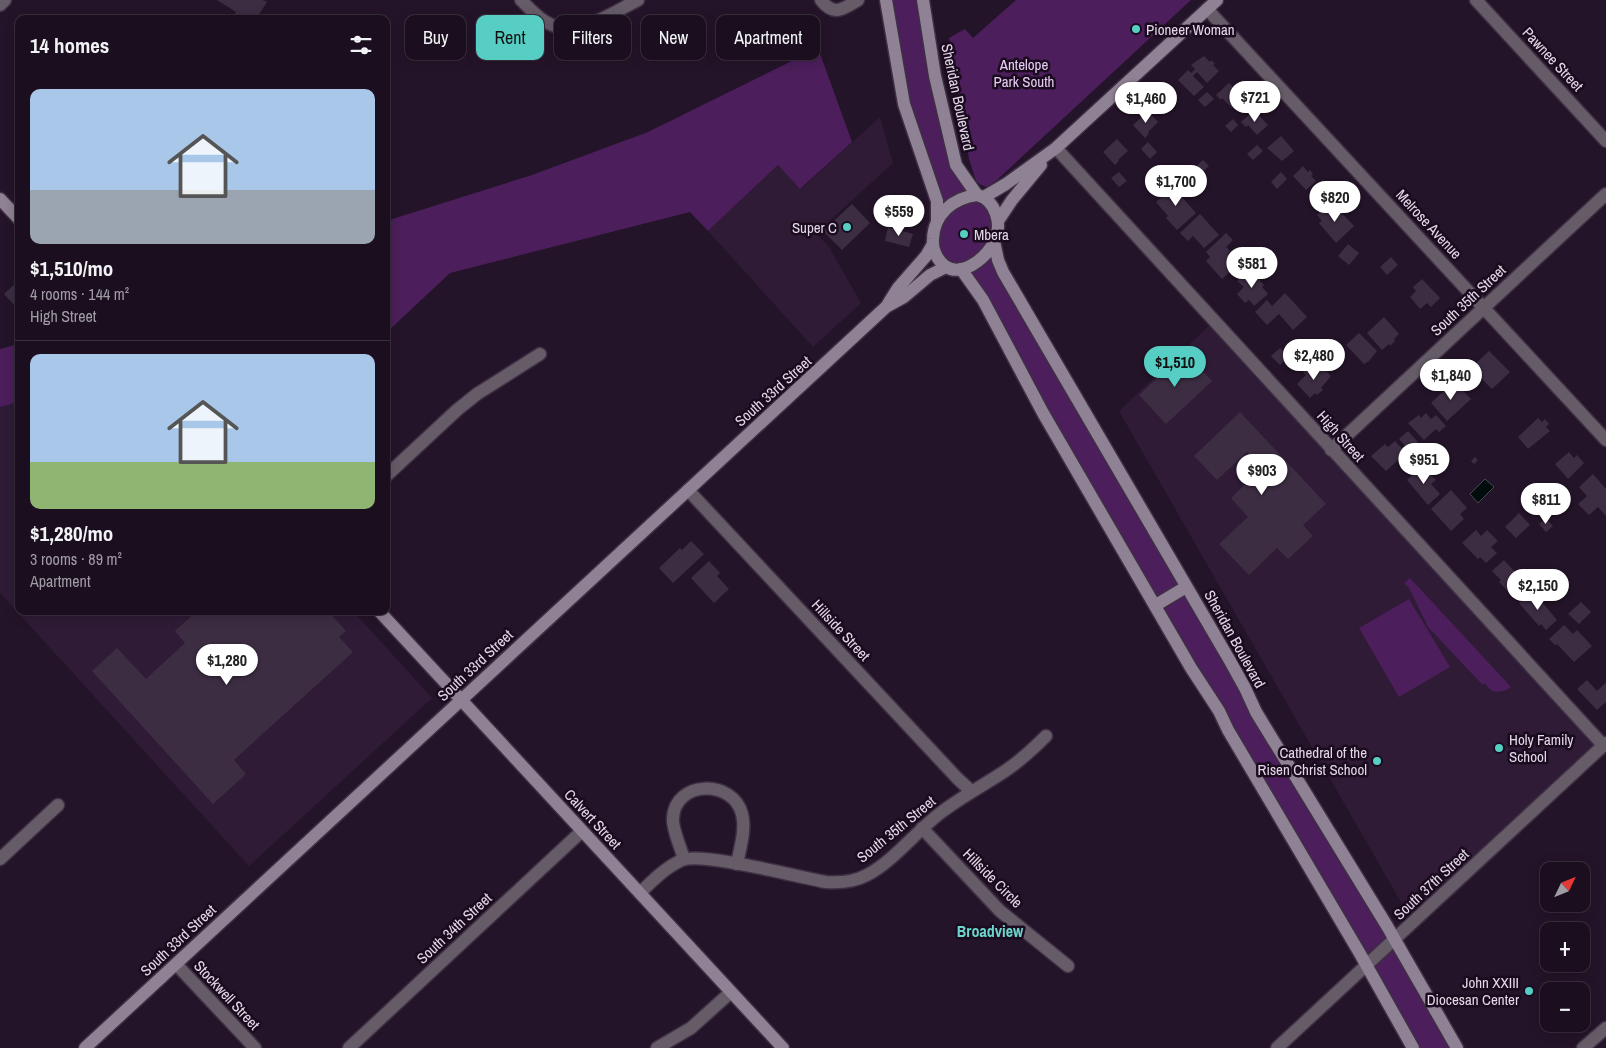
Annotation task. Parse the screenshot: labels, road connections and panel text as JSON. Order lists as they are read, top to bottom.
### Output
{
  "streets": {
    "main road": ["Sheridan Boulevard", "South 33rd Street", "Calvert Street"],
    "street": [
      "Pawnee Street",
      "Melrose Avenue",
      "South 35th Street",
      "High Street",
      "Hillside Street",
      "Hillside Circle",
      "South 37th Street",
      "South 34th Street",
      "Stockwell Street"
    ]
  },
  "crossings": [
    ["Sheridan Boulevard", "South 33rd Street"],
    ["Sheridan Boulevard", "South 37th Street"],
    ["Melrose Avenue", "South 35th Street"],
    ["South 35th Street", "High Street"],
    ["South 35th Street", "Hillside Street"],
    ["South 35th Street", "Hillside Circle"],
    ["South 33rd Street", "Hillside Street"],
    ["South 33rd Street", "Calvert Street"],
    ["South 33rd Street", "Stockwell Street"],
    ["High Street", "South 37th Street"],
    ["Calvert Street", "South 34th Street"]
  ],
  "districts": ["Broadview"],
  "parks": ["Antelope Park South"],
  "places": [
    "Pioneer Woman",
    "Super C",
    "Mbera",
    "Holy Family School",
    "Cathedral of the Risen Christ School",
    "John XXIII Diocesan Center"
  ],
  "north": "top right",
  "page": {
    "chip": [
      "Buy",
      "Rent",
      "Filters",
      "New",
      "Apartment"
    ],
    "heading": "14 homes",
    "list": [
      {
        "name": "$1,510/mo",
        "note": "4 rooms · 144 m² · High Street"
      },
      {
        "name": "$1,280/mo",
        "note": "3 rooms · 89 m² · Apartment"
      }
    ],
    "price": [
      "$721",
      "$1,460",
      "$1,700",
      "$820",
      "$559",
      "$581",
      "$2,480",
      "$1,510",
      "$1,840",
      "$951",
      "$903",
      "$811",
      "$2,150",
      "$1,280"
    ],
    "map_buttons": ["+", "−"]
  }
}
